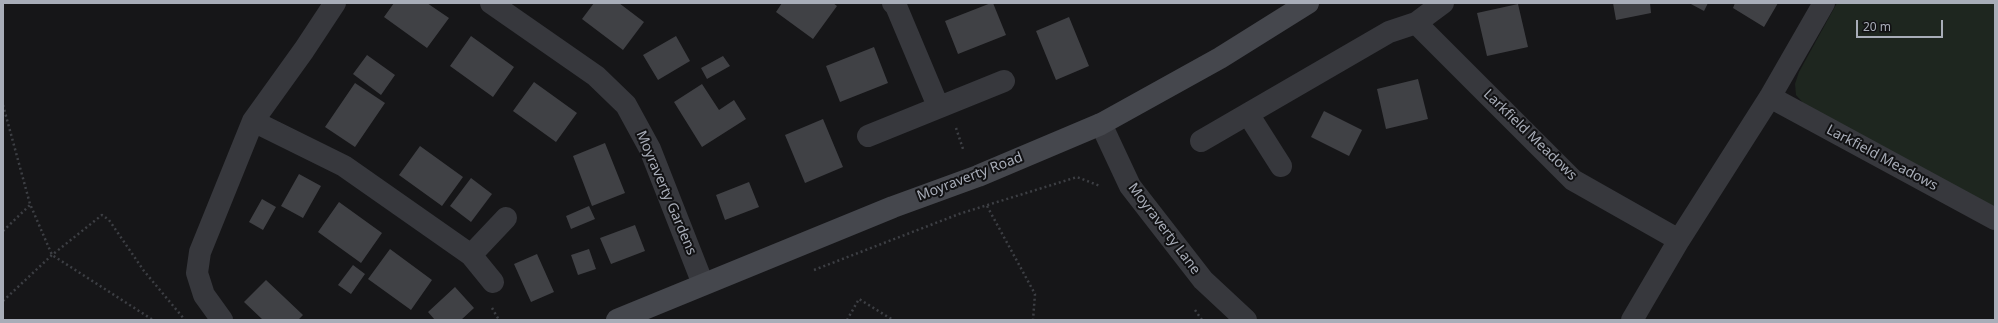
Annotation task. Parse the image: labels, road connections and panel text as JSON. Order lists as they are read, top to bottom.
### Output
{
  "streets": {
    "street": [
      "Larkfield Meadows",
      "Moyraverty Road",
      "Moyraverty Gardens",
      "Moyraverty Lane"
    ]
  },
  "crossings": [
    ["Moyraverty Road", "Moyraverty Gardens"],
    ["Moyraverty Road", "Moyraverty Lane"]
  ],
  "scale_bar": "20 m"
}
